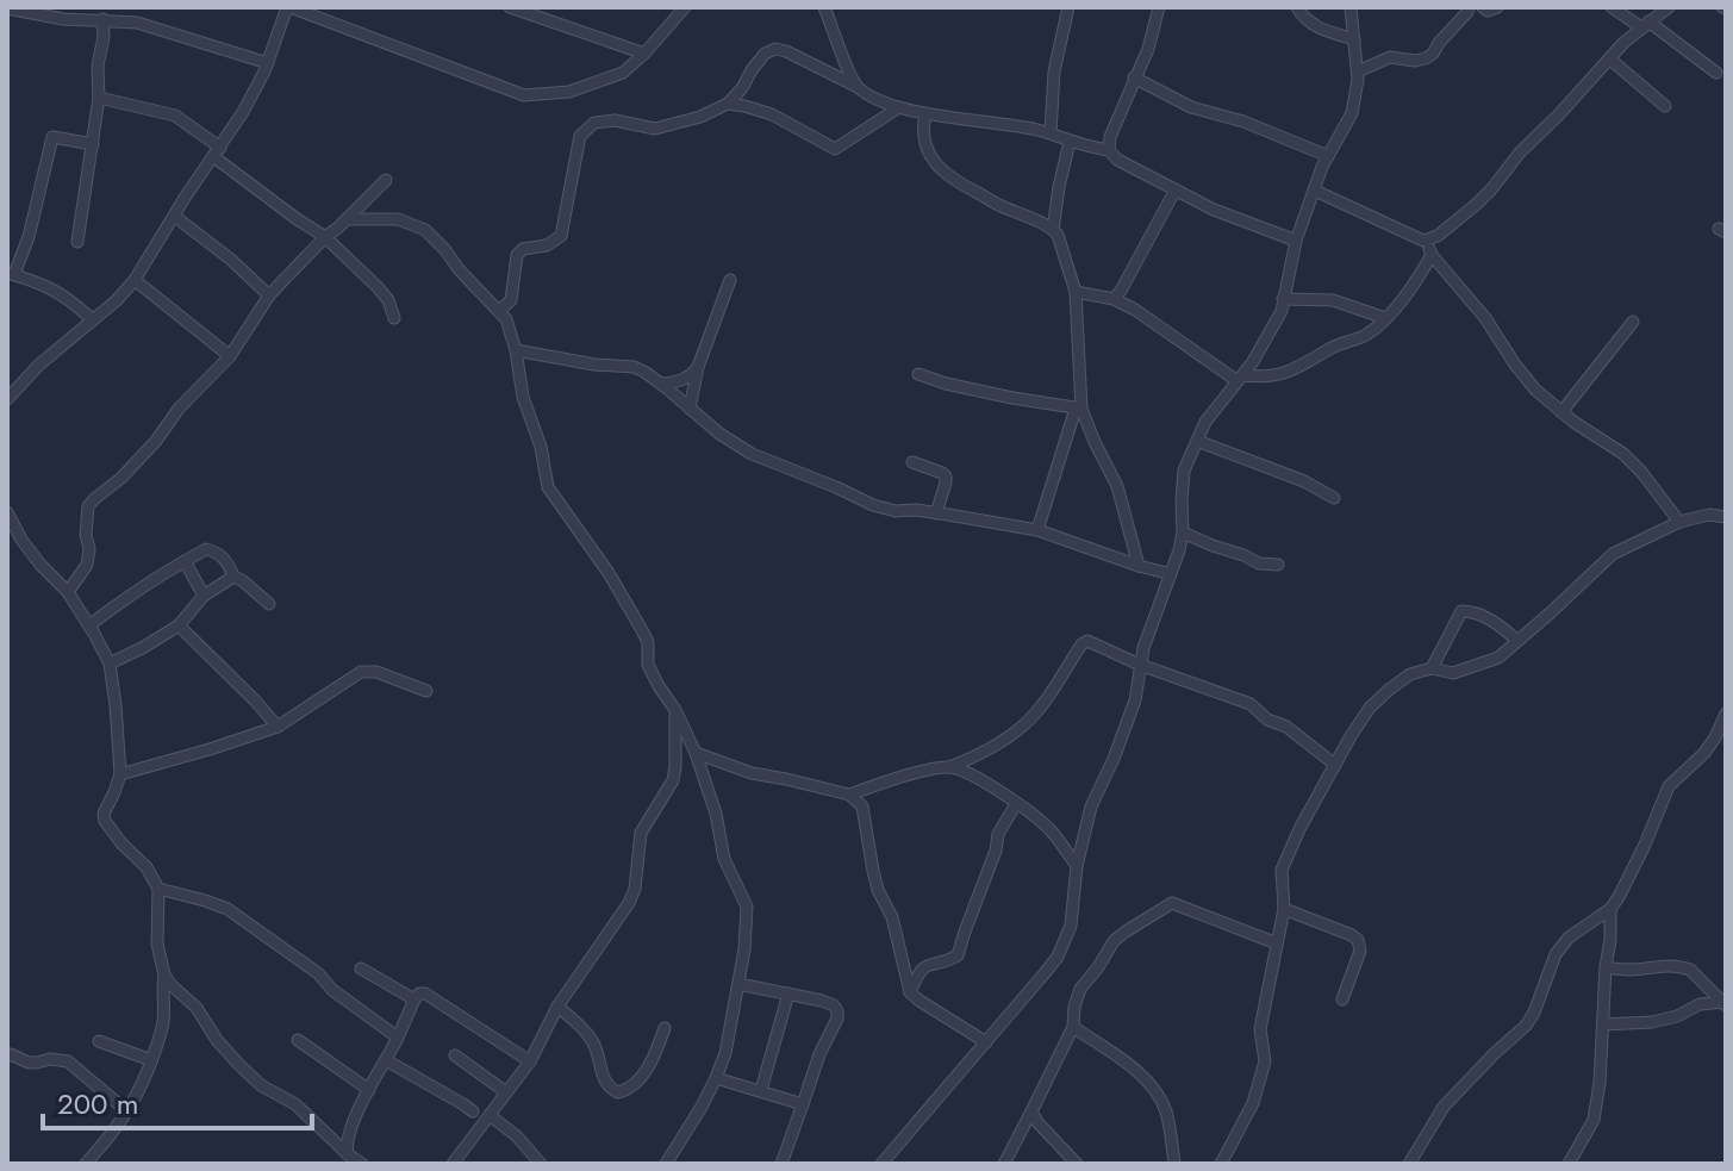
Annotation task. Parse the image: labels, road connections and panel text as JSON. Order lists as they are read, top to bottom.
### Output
{
  "scale_bar": "200 m"
}
